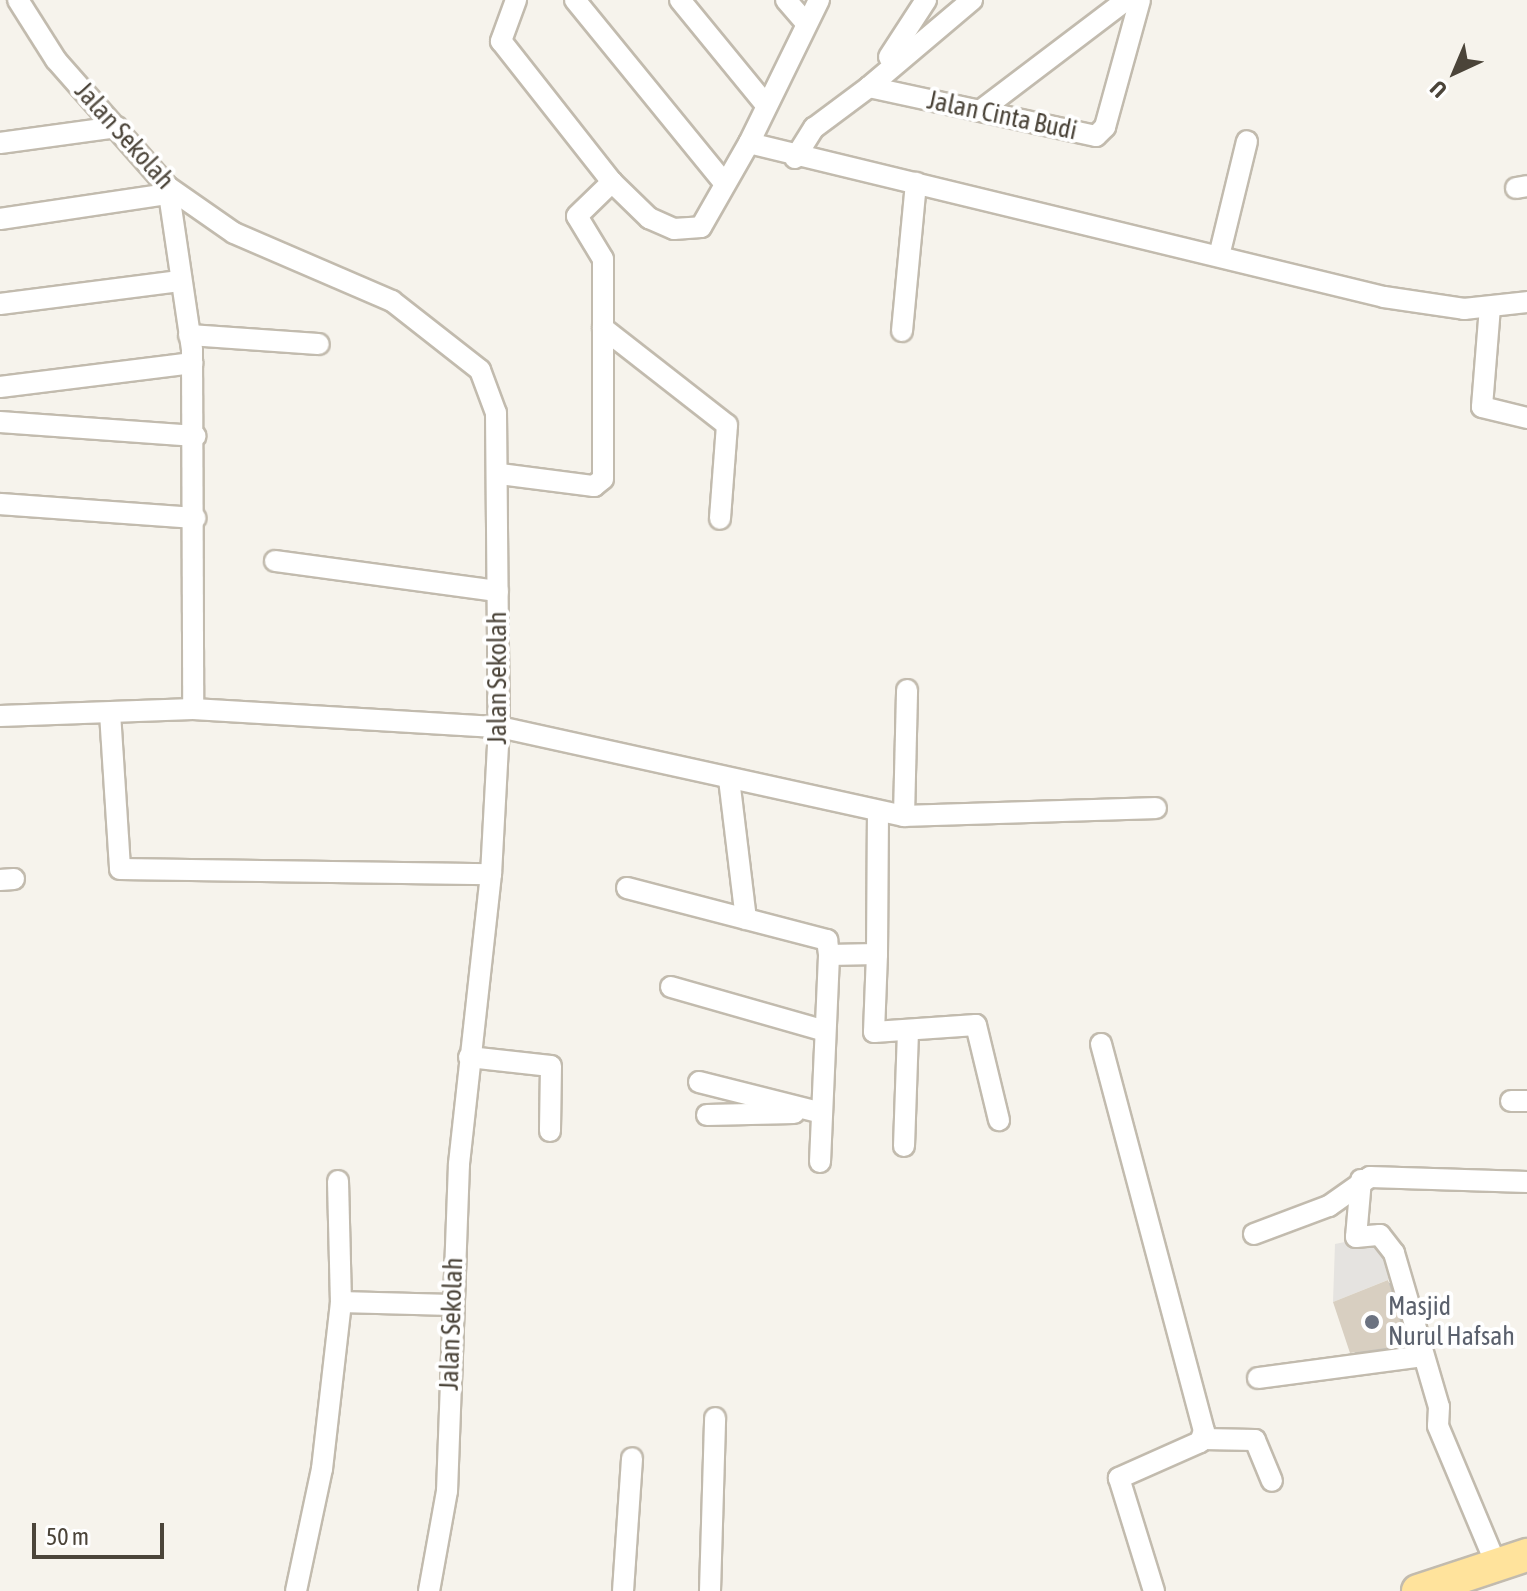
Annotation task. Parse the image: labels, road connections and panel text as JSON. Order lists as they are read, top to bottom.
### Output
{
  "streets": {
    "street": ["Jalan Cinta Budi", "Jalan Sekolah"]
  },
  "places": ["Masjid Nurul Hafsah"],
  "scale_bar": "50 m",
  "north": "bottom left"
}
